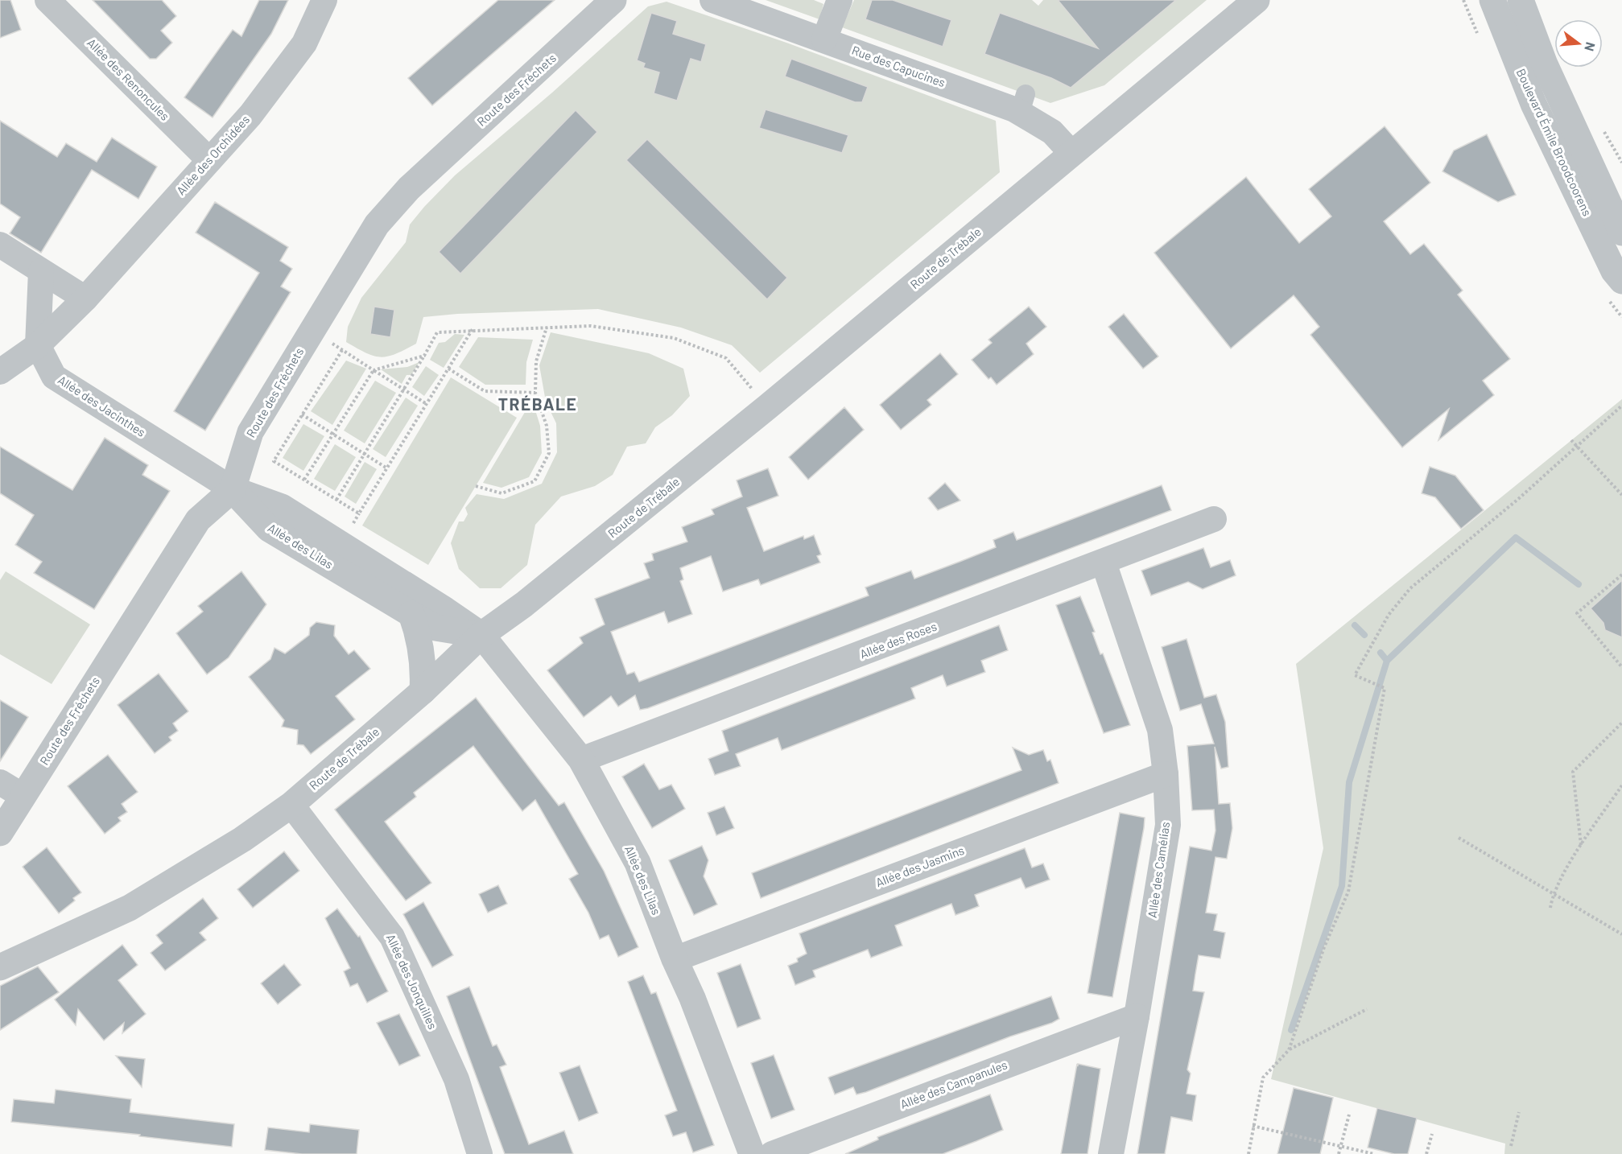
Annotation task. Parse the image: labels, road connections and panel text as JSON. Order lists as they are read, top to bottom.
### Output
{
  "streets": {
    "street": [
      "Rue des Capucines",
      "Allée des Renoncules",
      "Route des Fréchets",
      "Boulevard Émile Broodcoorens",
      "Allée des Orchidées",
      "Route de Trébale",
      "Allée des Jacinthes",
      "Allée des Lilas",
      "Allée des Roses",
      "Allée des Jasmins",
      "Allée des Camélias",
      "Allée des Jonquilles",
      "Allée des Campanules"
    ]
  },
  "crossings": [
    ["Rue des Capucines", "Route de Trébale"],
    ["Allée des Renoncules", "Allée des Orchidées"],
    ["Route des Fréchets", "Allée des Jacinthes"],
    ["Route des Fréchets", "Allée des Lilas"],
    ["Allée des Orchidées", "Allée des Jacinthes"],
    ["Route de Trébale", "Allée des Lilas"],
    ["Route de Trébale", "Allée des Jonquilles"],
    ["Allée des Jacinthes", "Allée des Lilas"],
    ["Allée des Lilas", "Allée des Roses"],
    ["Allée des Lilas", "Allée des Jasmins"],
    ["Allée des Roses", "Allée des Camélias"],
    ["Allée des Jasmins", "Allée des Camélias"],
    ["Allée des Camélias", "Allée des Campanules"]
  ],
  "districts": ["TRÉBALE"],
  "north": "right"
}
